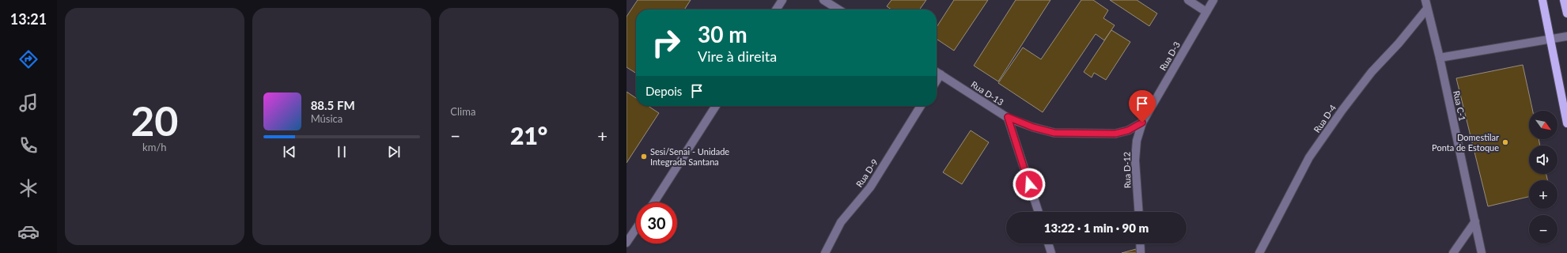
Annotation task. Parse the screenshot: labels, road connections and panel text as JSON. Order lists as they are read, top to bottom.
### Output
{
  "streets": {
    "street": [
      "Rua D-3",
      "Rua D-13",
      "Rua C-1",
      "Rua D-4",
      "Rua D-12",
      "Rua D-9"
    ]
  },
  "crossings": [
    ["Rua D-3", "Rua D-12"],
    ["Rua C-1", "Rua D-4"]
  ],
  "places": ["Domestilar Ponta de Estoque", "Sesi/Senai - Unidade Integrada Santana"],
  "north": "bottom right",
  "page": {
    "tabs": "13:21",
    "tile": [
      ["20", "km/h"],
      "Clima"
    ],
    "turn": ["30 m", "Vire à direita"],
    "then": "Depois",
    "song": ["88.5 FM", "Música"],
    "map_buttons": ["+", "−"],
    "heat": ["−", "21°", "+"],
    "limit": "30",
    "trip": "13:22 · 1 min · 90 m"
  }
}
